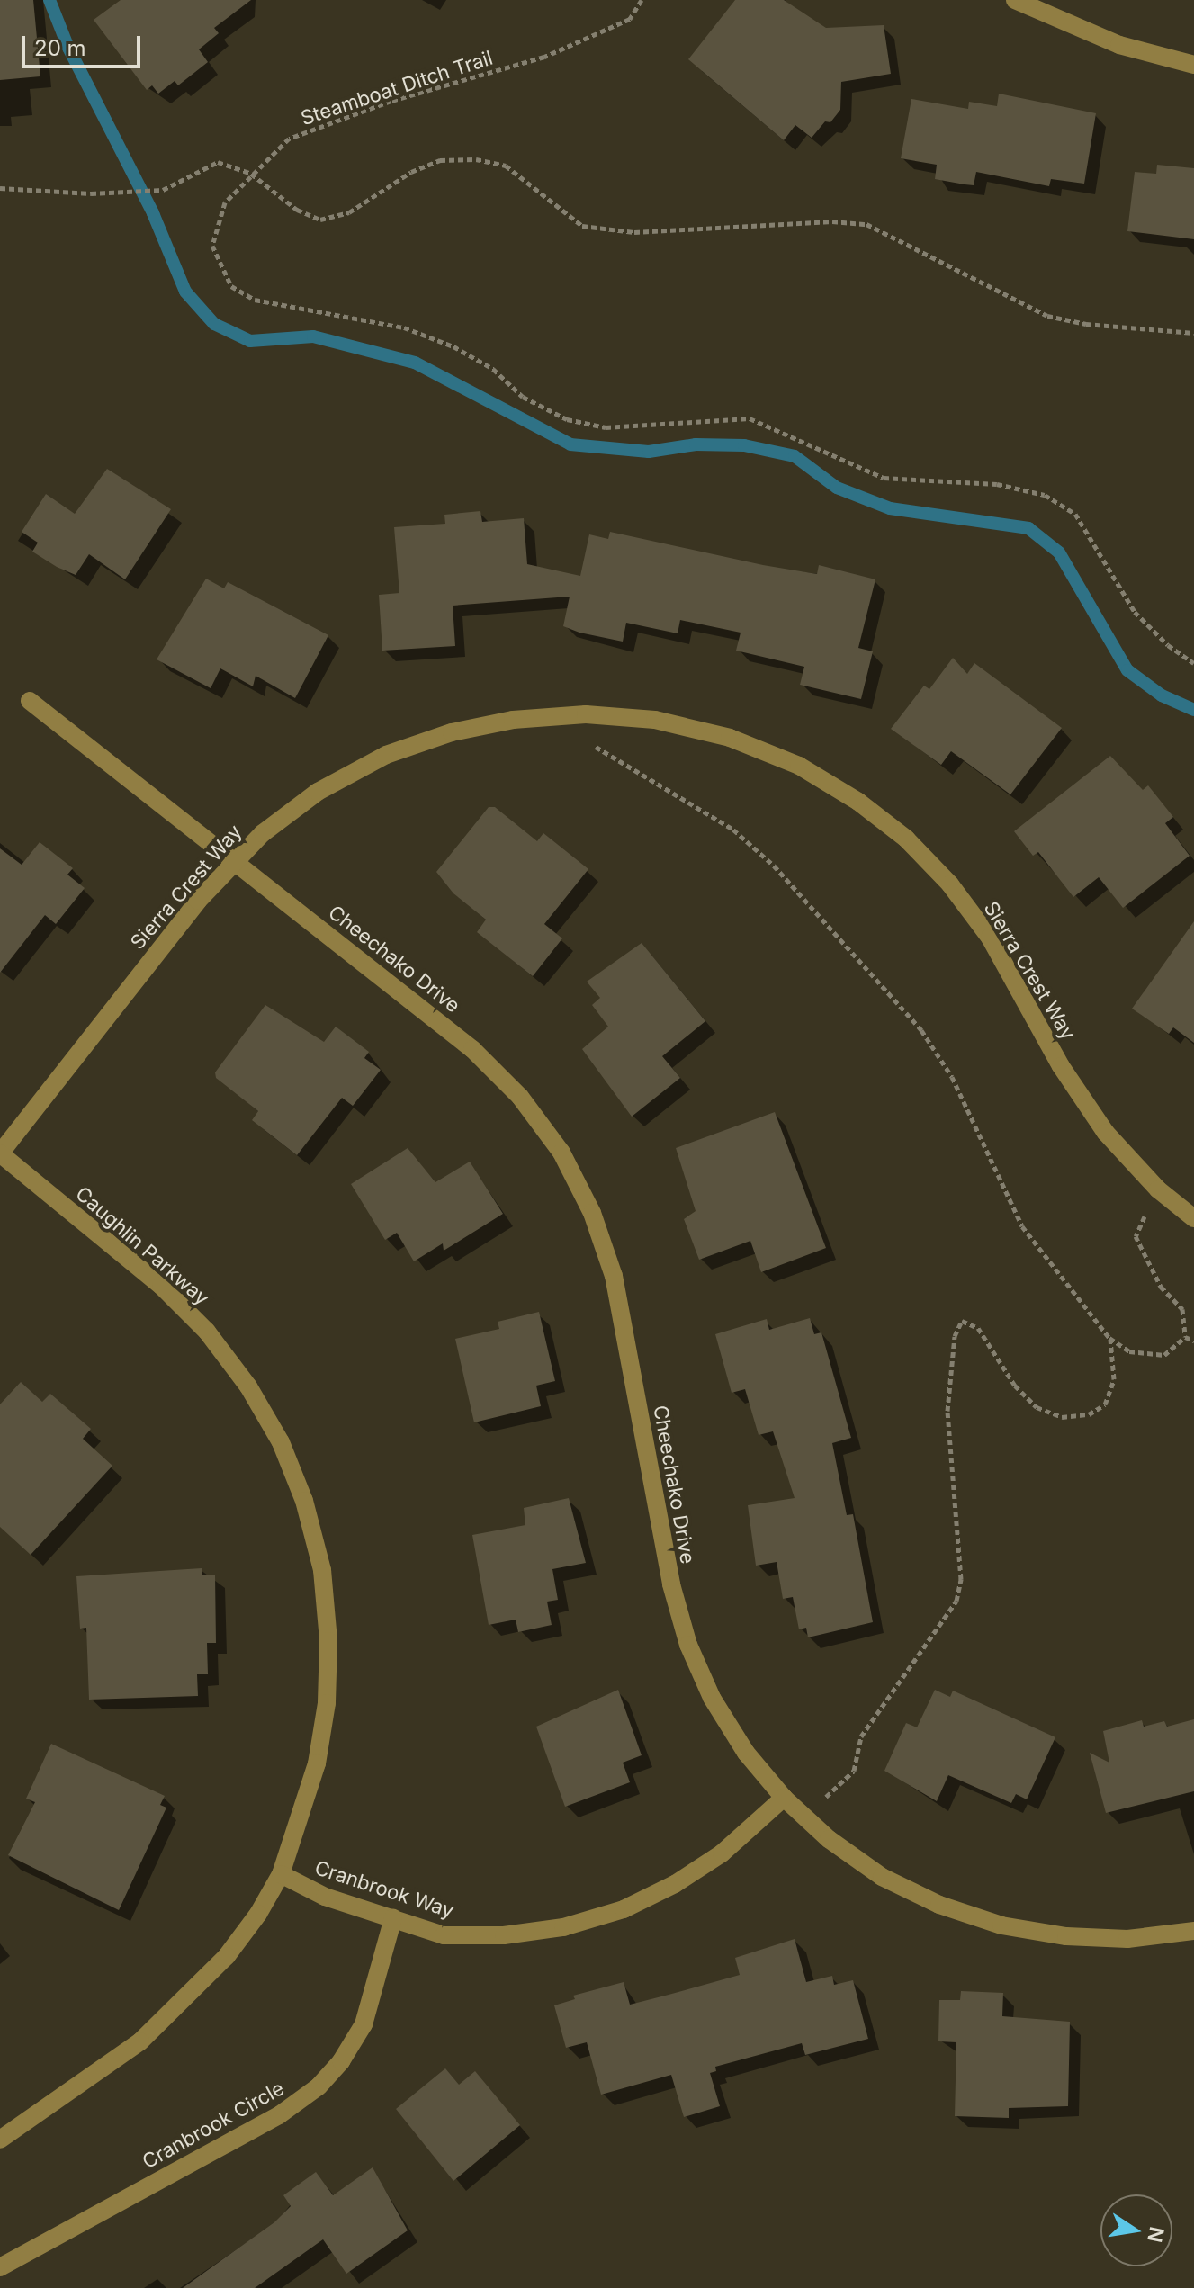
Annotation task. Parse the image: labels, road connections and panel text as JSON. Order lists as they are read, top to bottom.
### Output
{
  "streets": {
    "street": [
      "Sierra Crest Way",
      "Cheechako Drive",
      "Caughlin Parkway",
      "Cranbrook Way",
      "Cranbrook Circle"
    ],
    "path": ["Steamboat Ditch Trail"]
  },
  "crossings": [
    ["Sierra Crest Way", "Cheechako Drive"],
    ["Sierra Crest Way", "Caughlin Parkway"],
    ["Cheechako Drive", "Cranbrook Way"],
    ["Caughlin Parkway", "Cranbrook Way"],
    ["Cranbrook Way", "Cranbrook Circle"]
  ],
  "scale_bar": "20 m",
  "north": "right"
}
